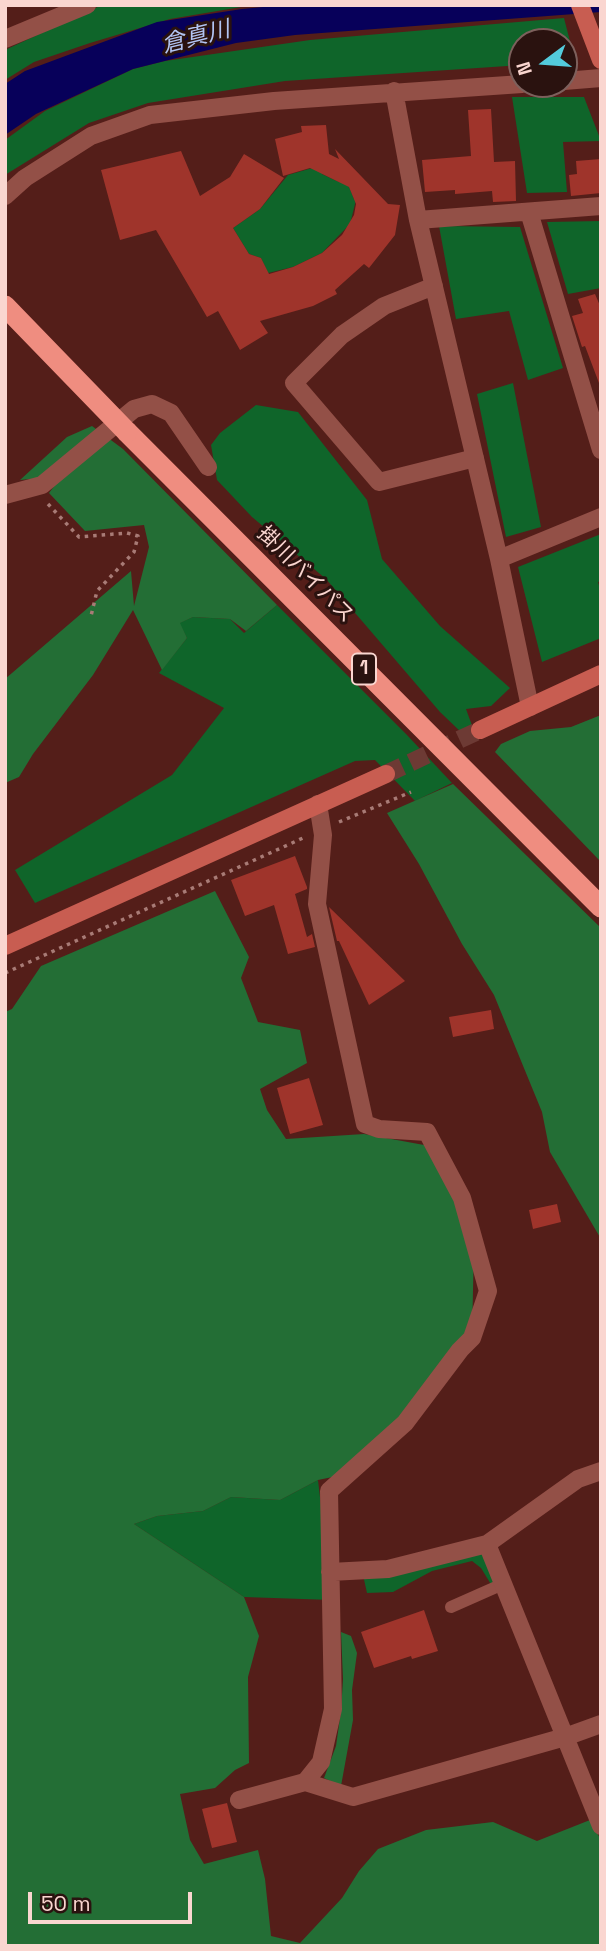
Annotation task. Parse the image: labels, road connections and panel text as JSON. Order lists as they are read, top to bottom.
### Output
{
  "streets": {
    "highway": ["掛川バイパス", "1"]
  },
  "water": ["倉真川"],
  "scale_bar": "50 m",
  "north": "left"
}
